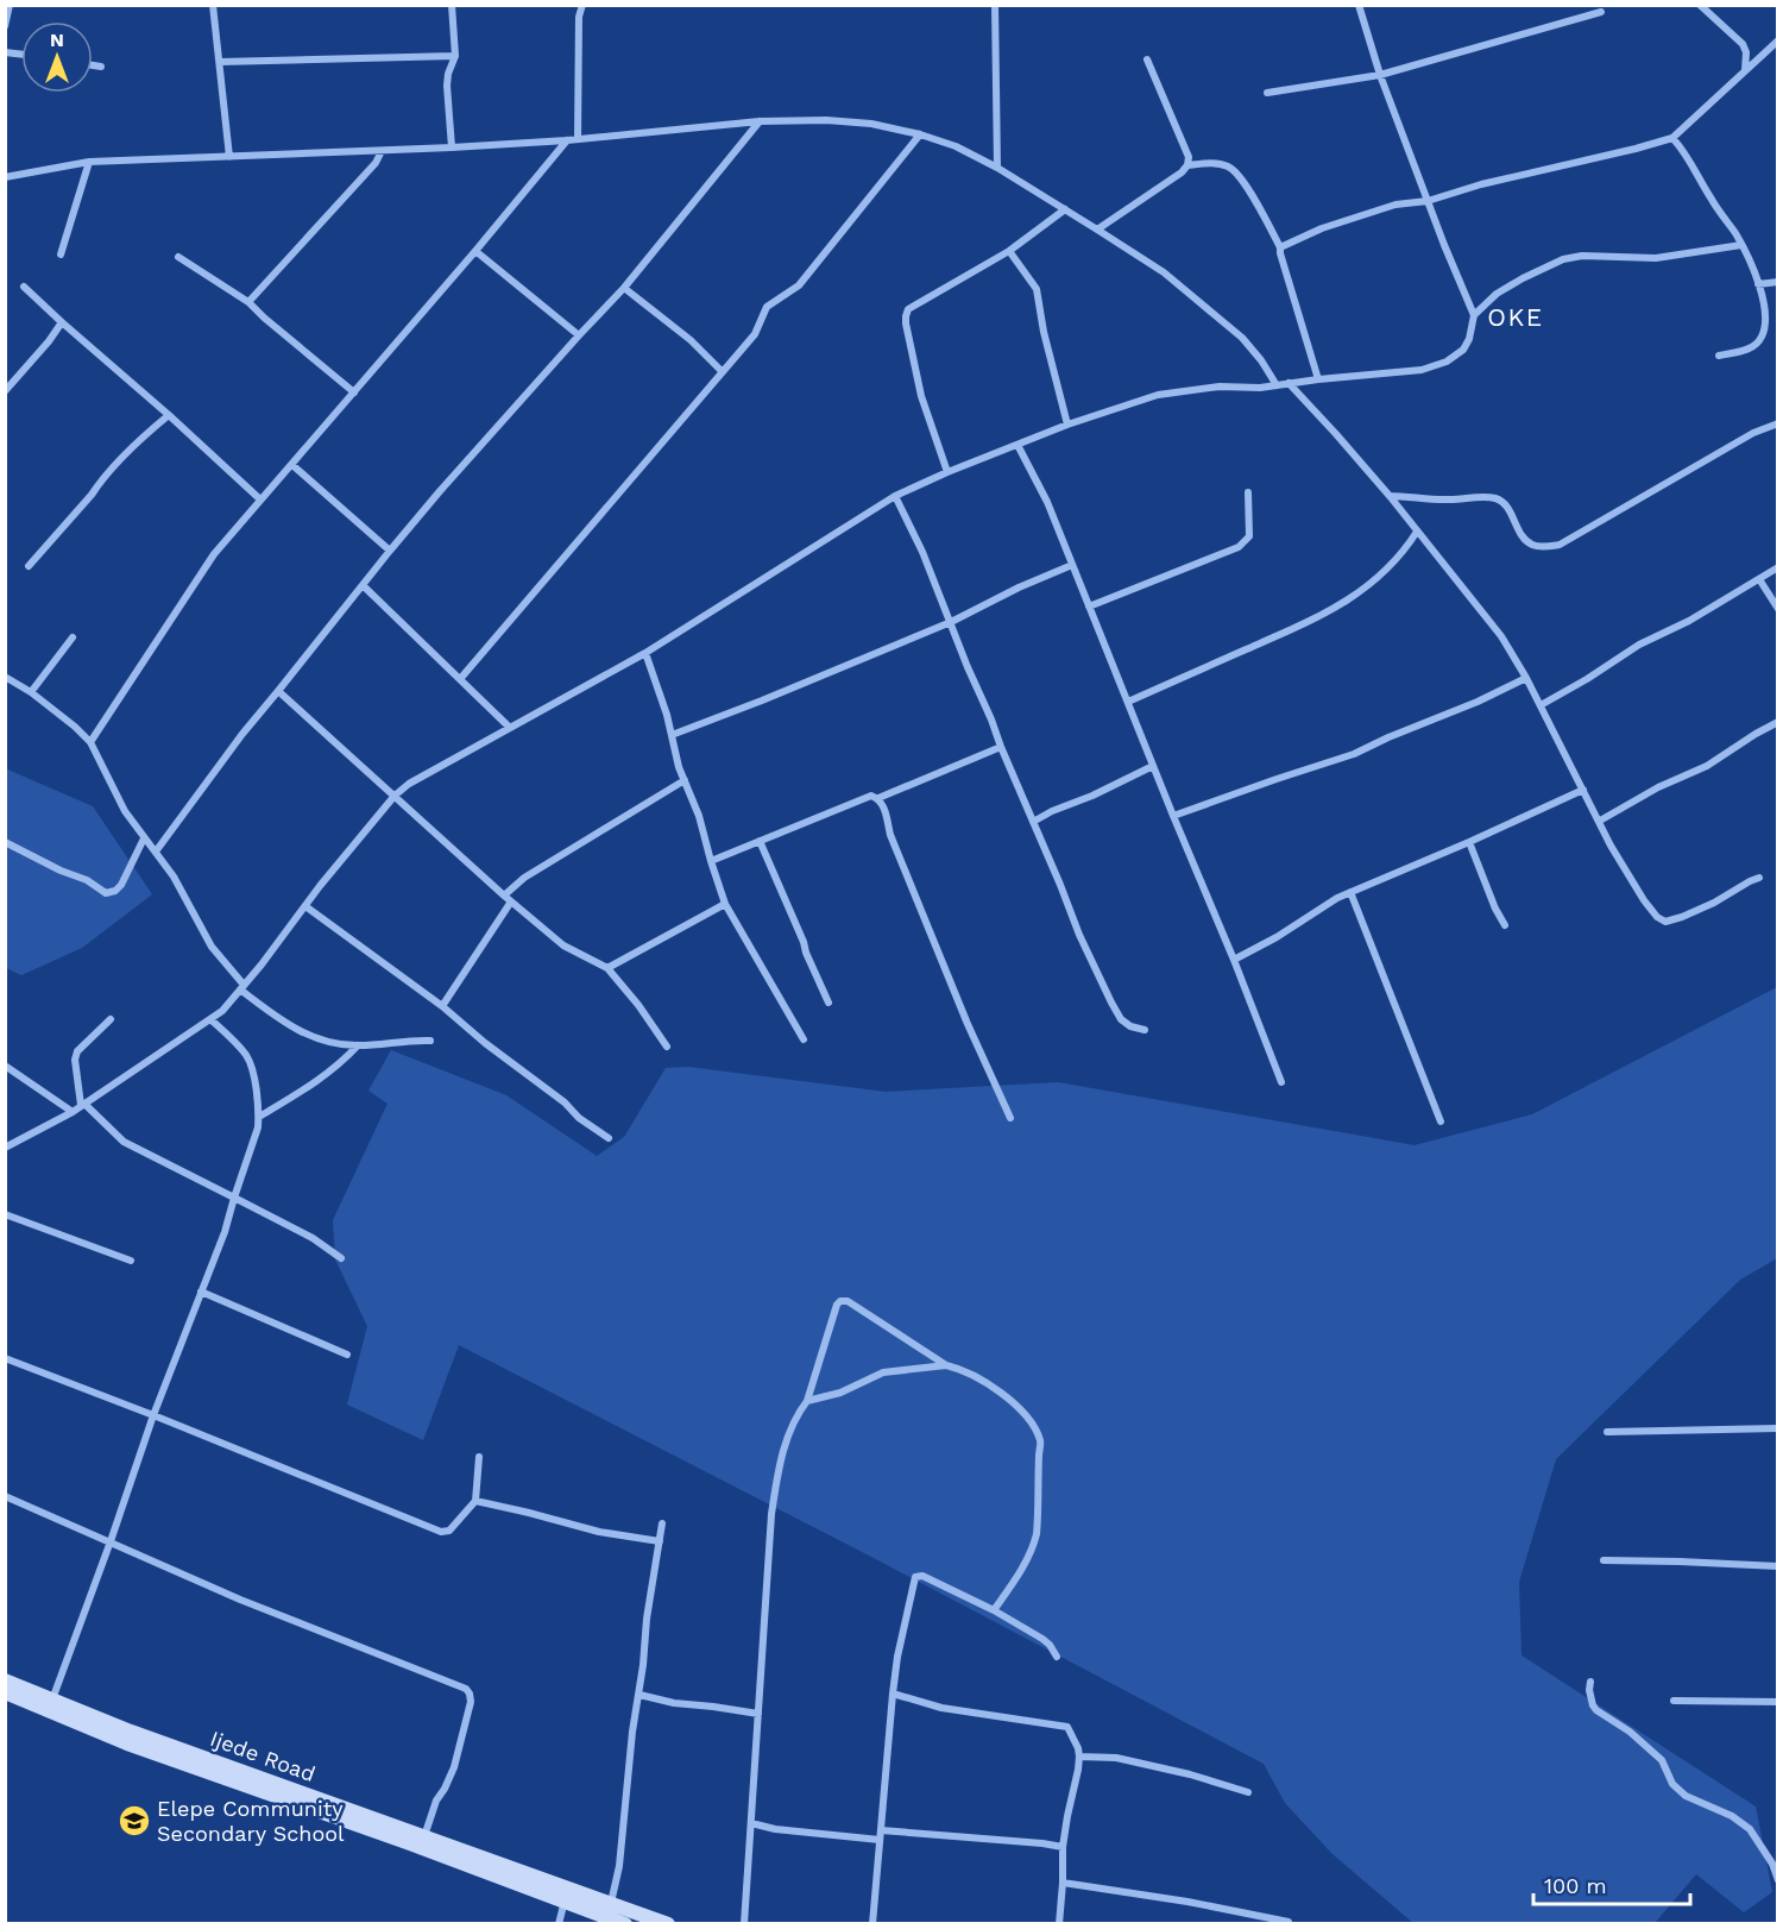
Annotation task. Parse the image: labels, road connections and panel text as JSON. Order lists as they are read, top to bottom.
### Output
{
  "streets": {
    "main road": ["Ijede Road"]
  },
  "districts": ["OKE"],
  "places": {
    "school or university": ["Elepe Community Secondary School"]
  },
  "scale_bar": "100 m",
  "north": "top"
}
